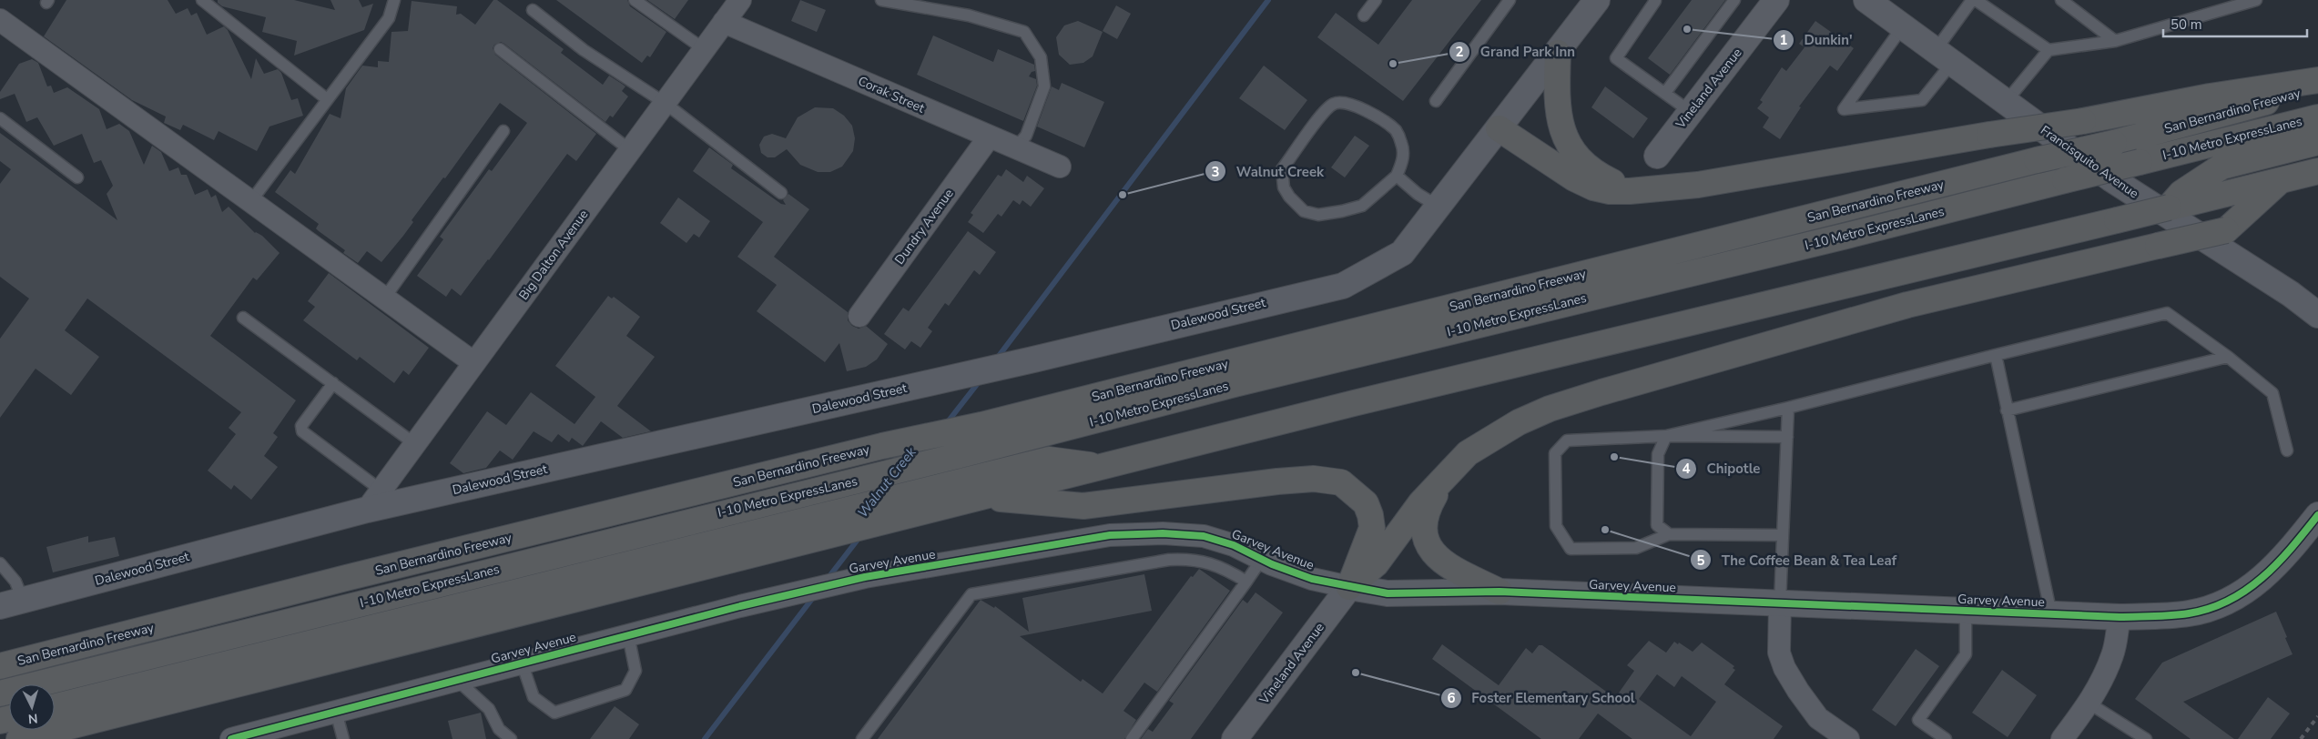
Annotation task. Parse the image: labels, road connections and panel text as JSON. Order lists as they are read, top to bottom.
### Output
{
  "streets": {
    "highway": ["San Bernardino Freeway", "I-10 Metro ExpressLanes"],
    "street": [
      "Vineland Avenue",
      "Corak Street",
      "Francisquito Avenue",
      "Dundry Avenue",
      "Big Dalton Avenue",
      "Dalewood Street",
      "Garvey Avenue"
    ]
  },
  "crossings": [
    ["Vineland Avenue", "Garvey Avenue"],
    ["Corak Street", "Dundry Avenue"],
    ["Corak Street", "Big Dalton Avenue"],
    ["Big Dalton Avenue", "Dalewood Street"]
  ],
  "water": ["Walnut Creek"],
  "places": [
    "Dunkin'",
    "Grand Park Inn",
    "Walnut Creek",
    "Chipotle",
    "The Coffee Bean & Tea Leaf",
    "Foster Elementary School"
  ],
  "scale_bar": "50 m",
  "north": "bottom"
}
